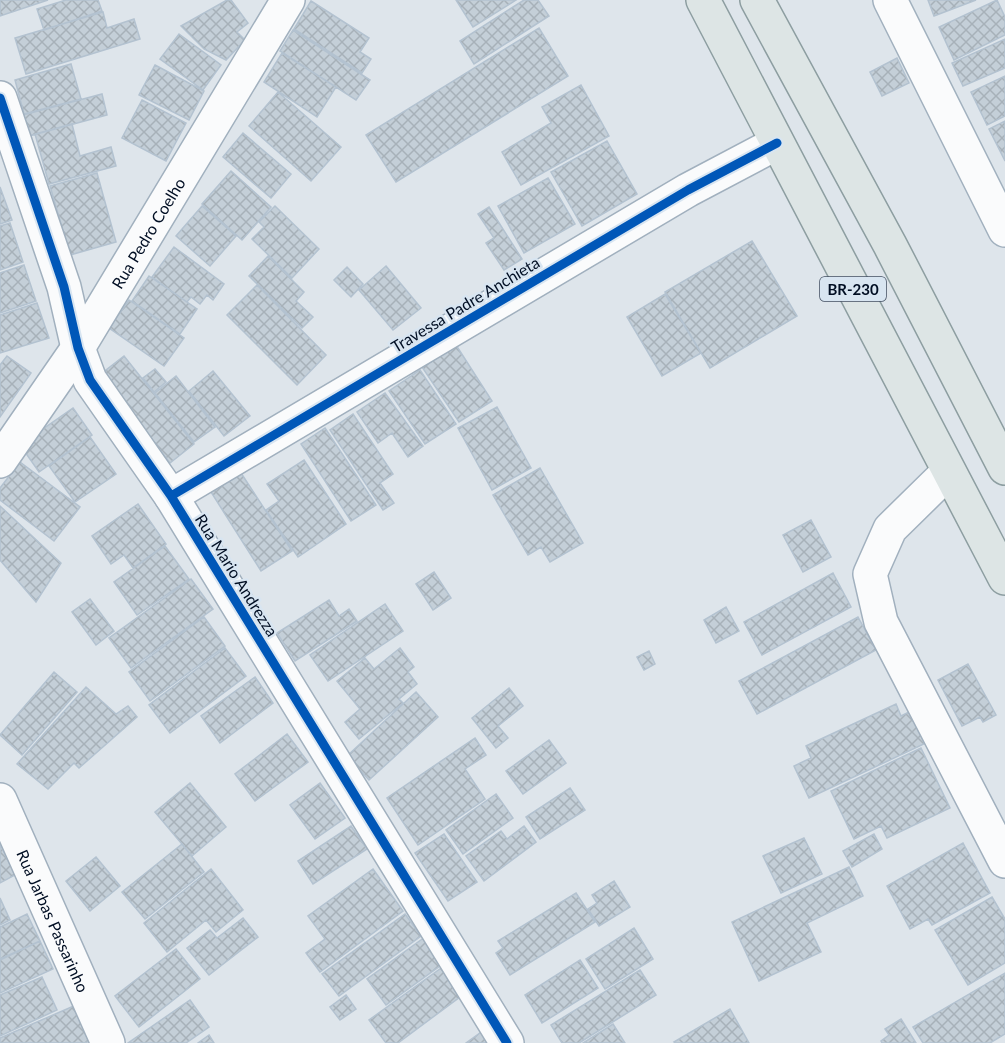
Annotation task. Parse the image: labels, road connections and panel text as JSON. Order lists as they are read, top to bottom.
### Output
{
  "streets": {
    "main road": ["BR-230"],
    "street": [
      "Rua Pedro Coelho",
      "Travessa Padre Anchieta",
      "Rua Mario Andrezza",
      "Rua Jarbas Passarinho"
    ]
  },
  "crossings": [
    ["Rua Pedro Coelho", "Rua Mario Andrezza"],
    ["BR-230", "Travessa Padre Anchieta"],
    ["Travessa Padre Anchieta", "Rua Mario Andrezza"]
  ]
}
